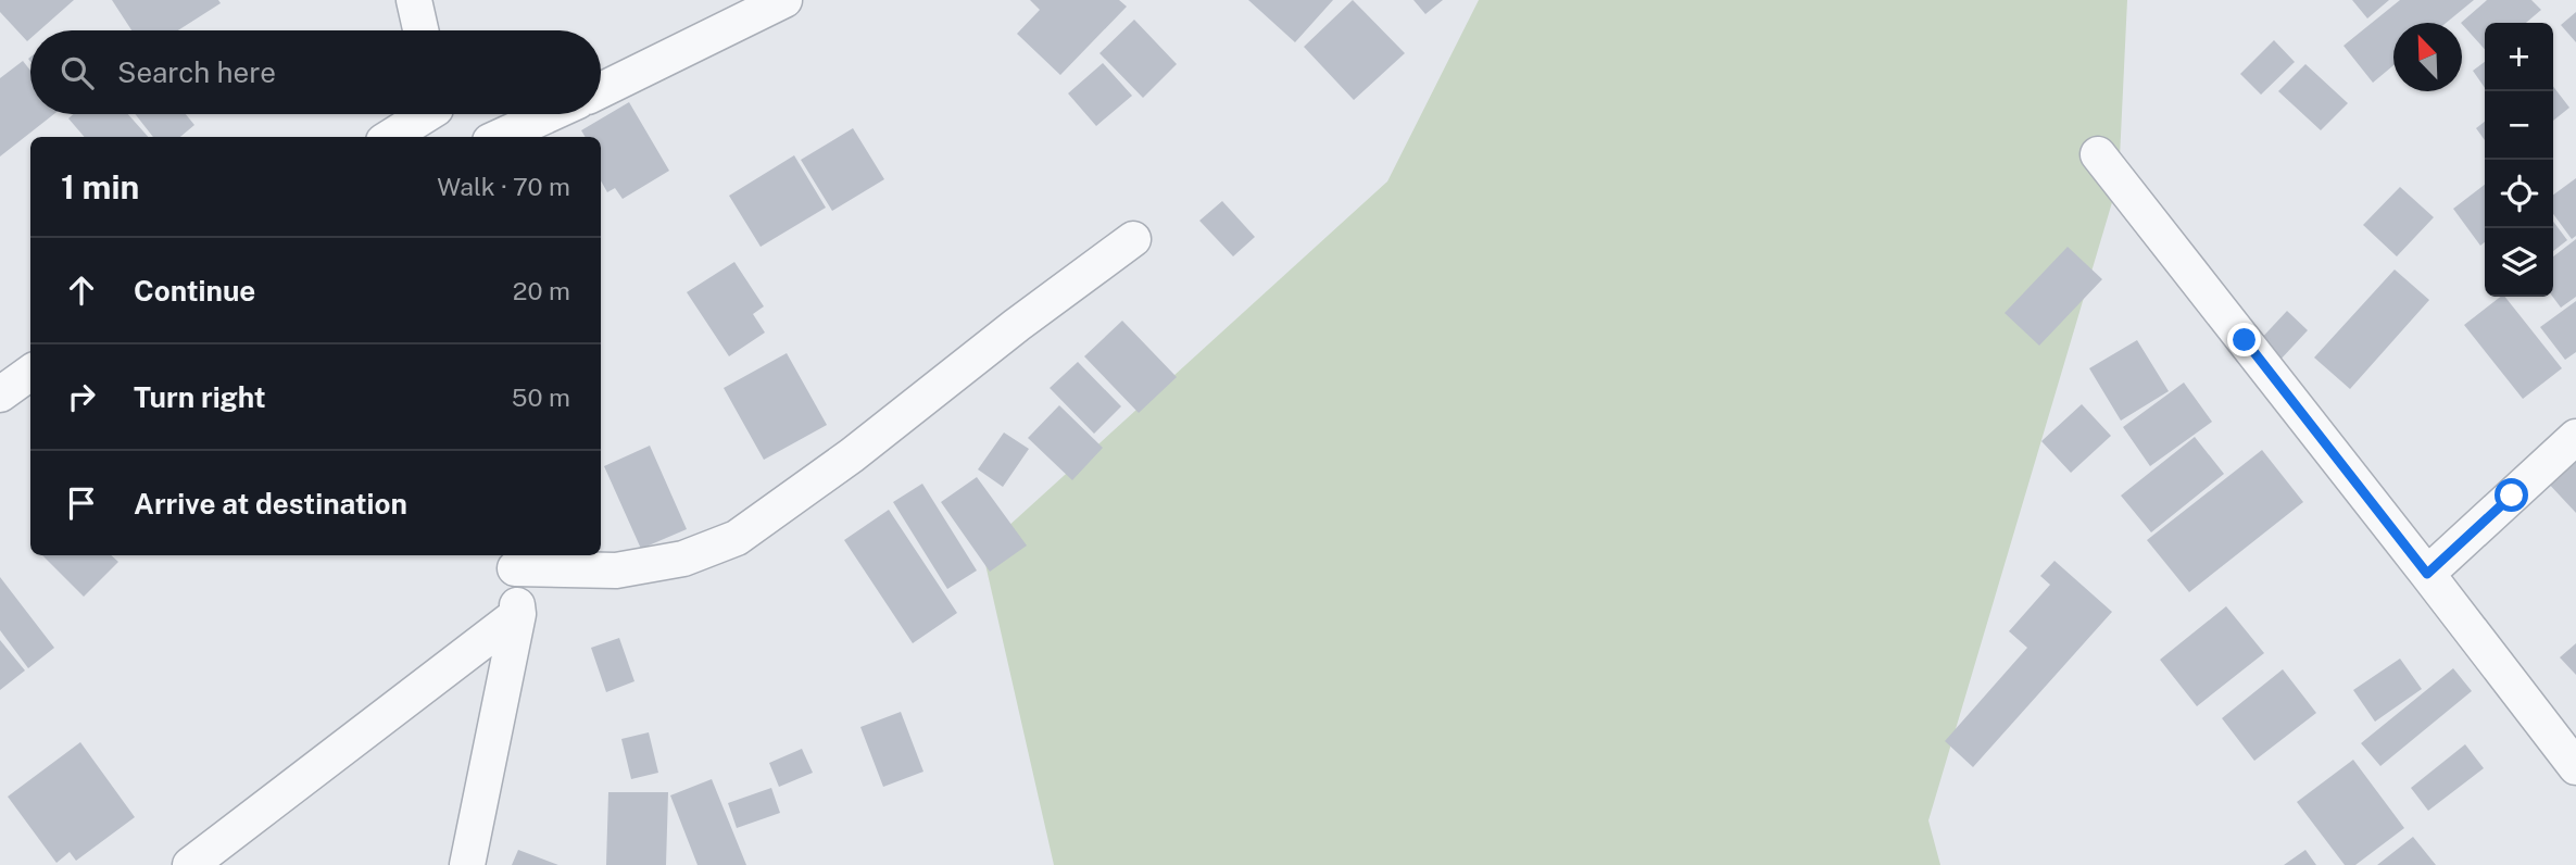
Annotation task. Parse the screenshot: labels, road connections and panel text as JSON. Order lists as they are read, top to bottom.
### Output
{
  "north": "top left",
  "page": {
    "map_buttons": ["+", "−"],
    "search": "Search here",
    "heading": ["1 min", "Walk · 70 m"],
    "list": [
      ["Continue", "20 m"],
      ["Turn right", "50 m"],
      "Arrive at destination"
    ]
  }
}
